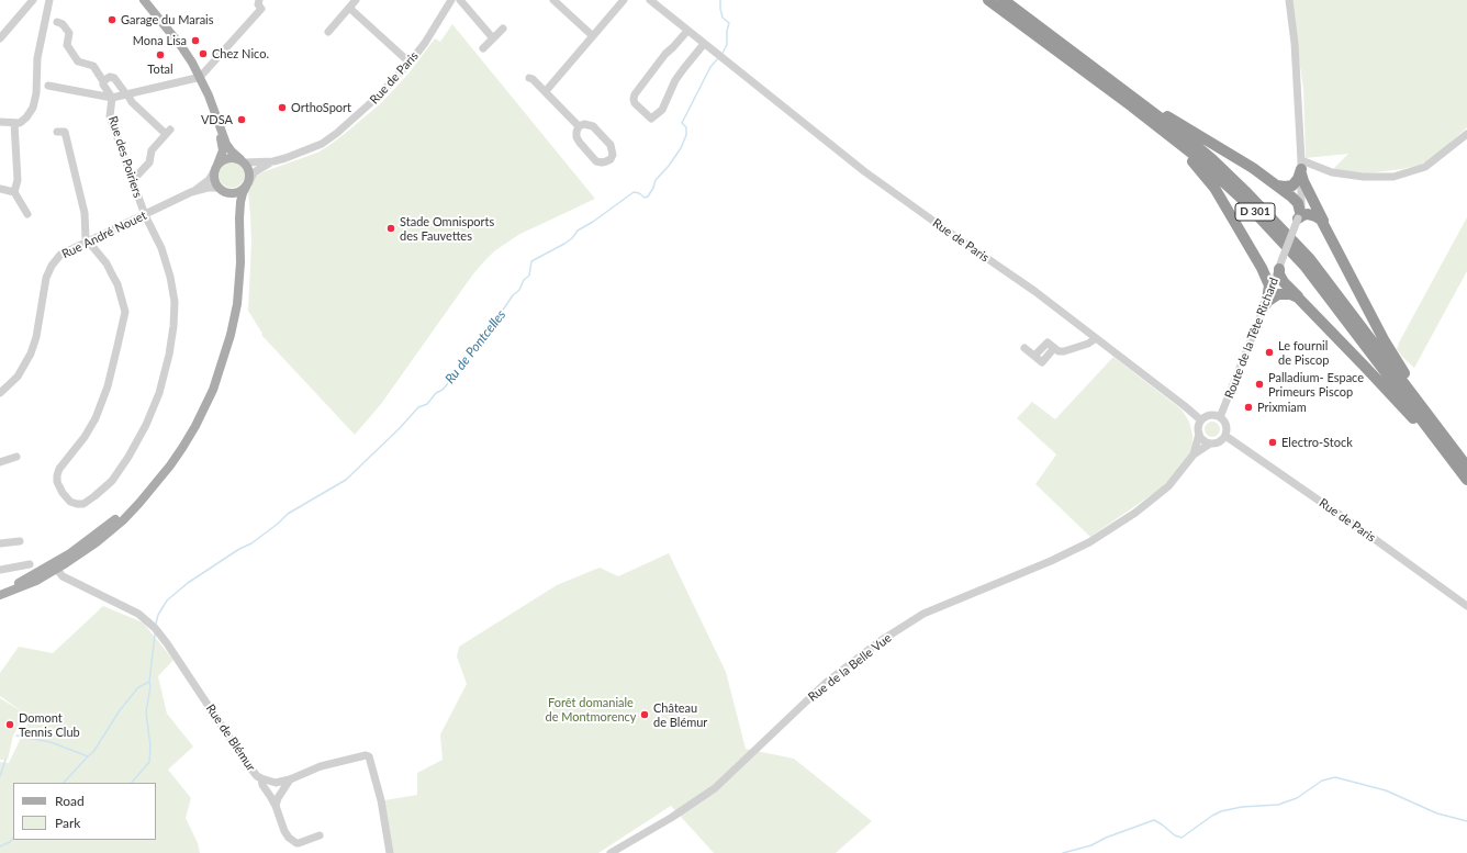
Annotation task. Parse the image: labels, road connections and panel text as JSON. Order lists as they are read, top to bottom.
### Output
{
  "streets": {
    "highway": ["D 301"],
    "street": [
      "Rue de Paris",
      "Rue des Poiriers",
      "Rue André Nouet",
      "Route de la Tête Richard",
      "Rue de la Belle Vue",
      "Rue de Blémur"
    ]
  },
  "crossings": [
    ["Rue de Paris", "Rue André Nouet"],
    ["Rue de Paris", "Route de la Tête Richard"],
    ["Rue de Paris", "Rue de la Belle Vue"],
    ["Rue des Poiriers", "Rue André Nouet"],
    ["Route de la Tête Richard", "Rue de la Belle Vue"]
  ],
  "water": ["Ru de Pontcelles"],
  "parks": ["Forêt domaniale de Montmorency"],
  "places": [
    "Garage du Marais",
    "Mona Lisa",
    "Chez Nico.",
    "Total",
    "OrthoSport",
    "VDSA",
    "Stade Omnisports des Fauvettes",
    "Le fournil de Piscop",
    "Palladium- Espace Primeurs Piscop",
    "Prixmiam",
    "Electro-Stock",
    "Château de Blémur",
    "Domont Tennis Club"
  ],
  "legend": ["Road", "Park"]
}
